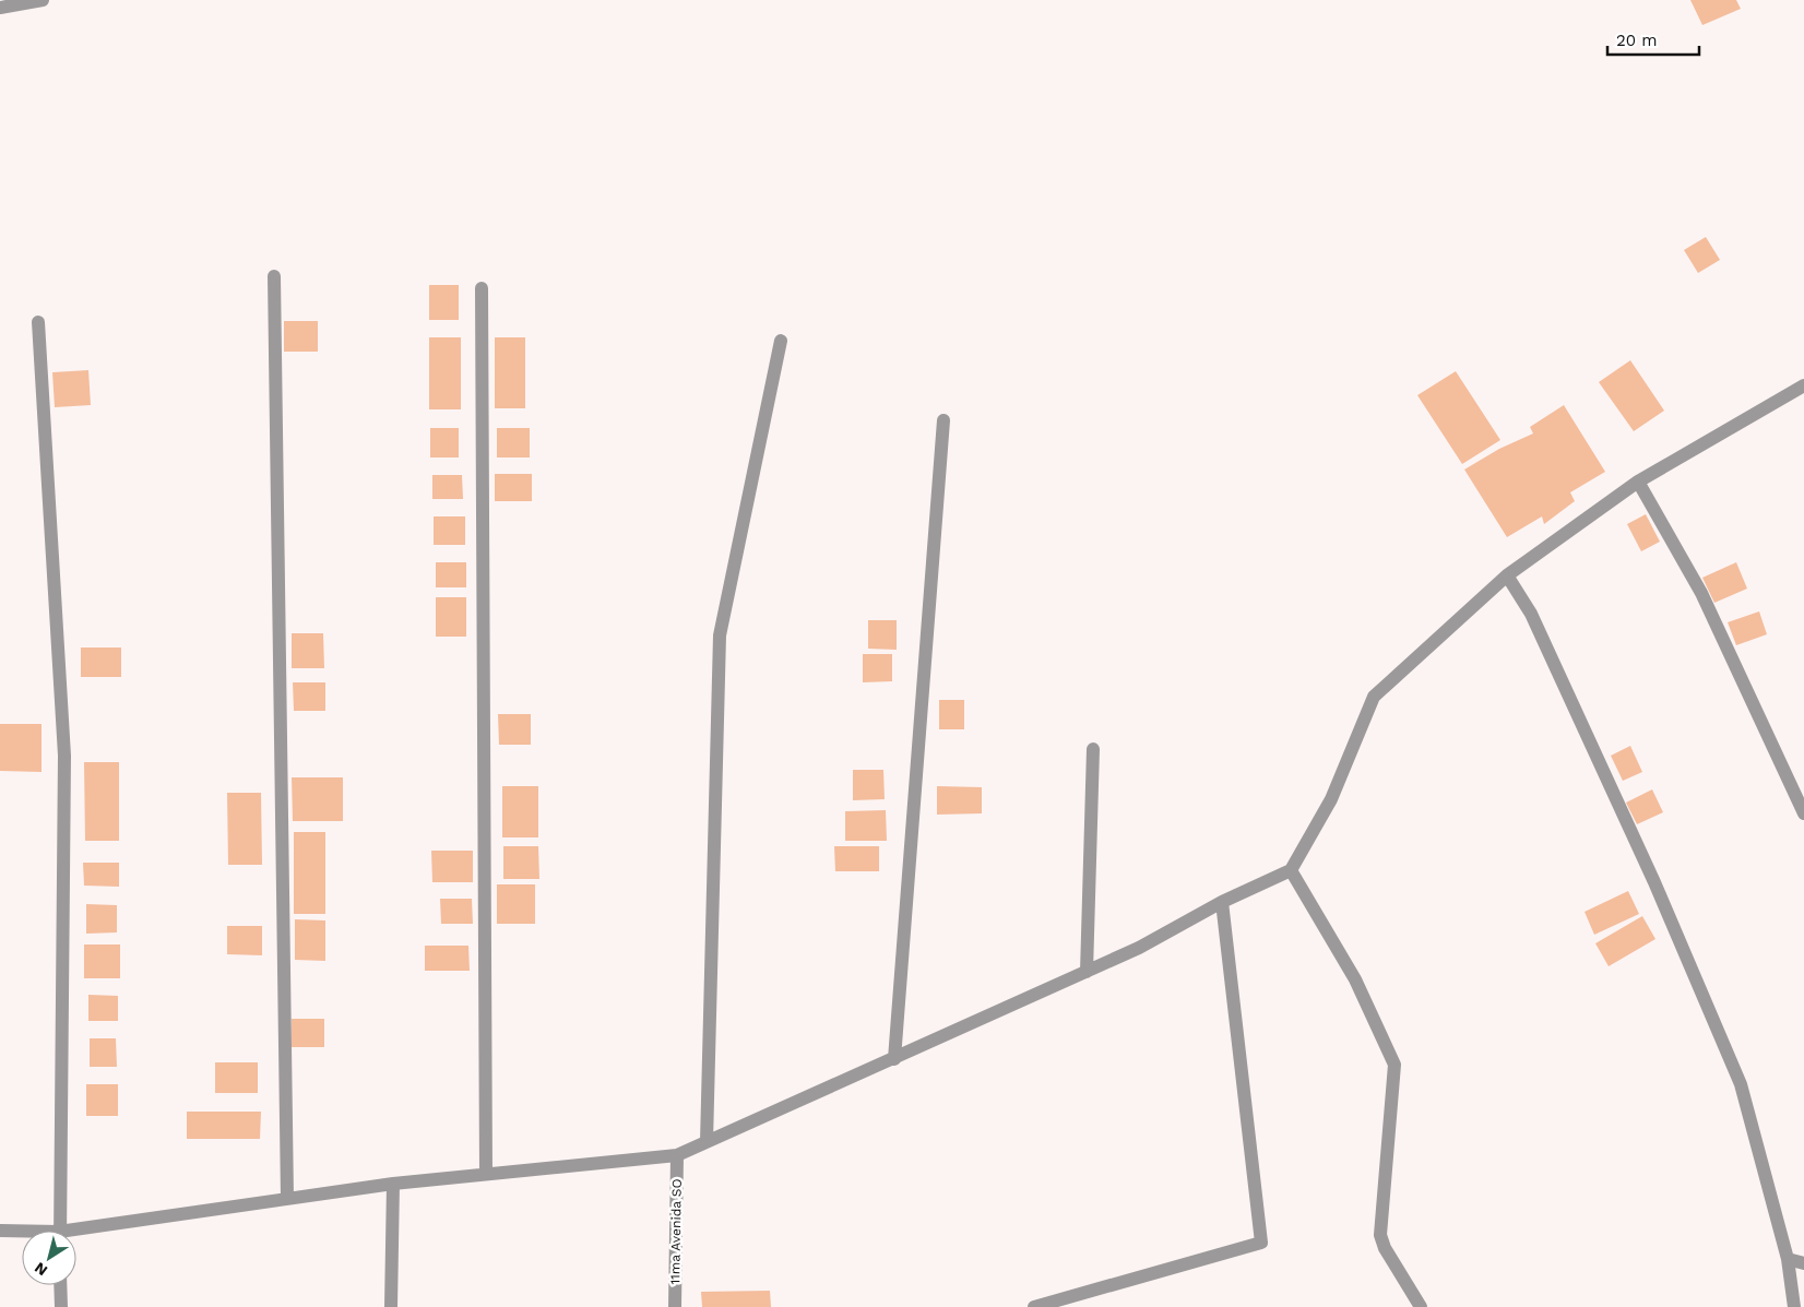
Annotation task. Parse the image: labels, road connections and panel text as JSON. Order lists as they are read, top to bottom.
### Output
{
  "streets": {
    "street": ["11ma Avenida SO"]
  },
  "scale_bar": "20 m",
  "north": "bottom left"
}
